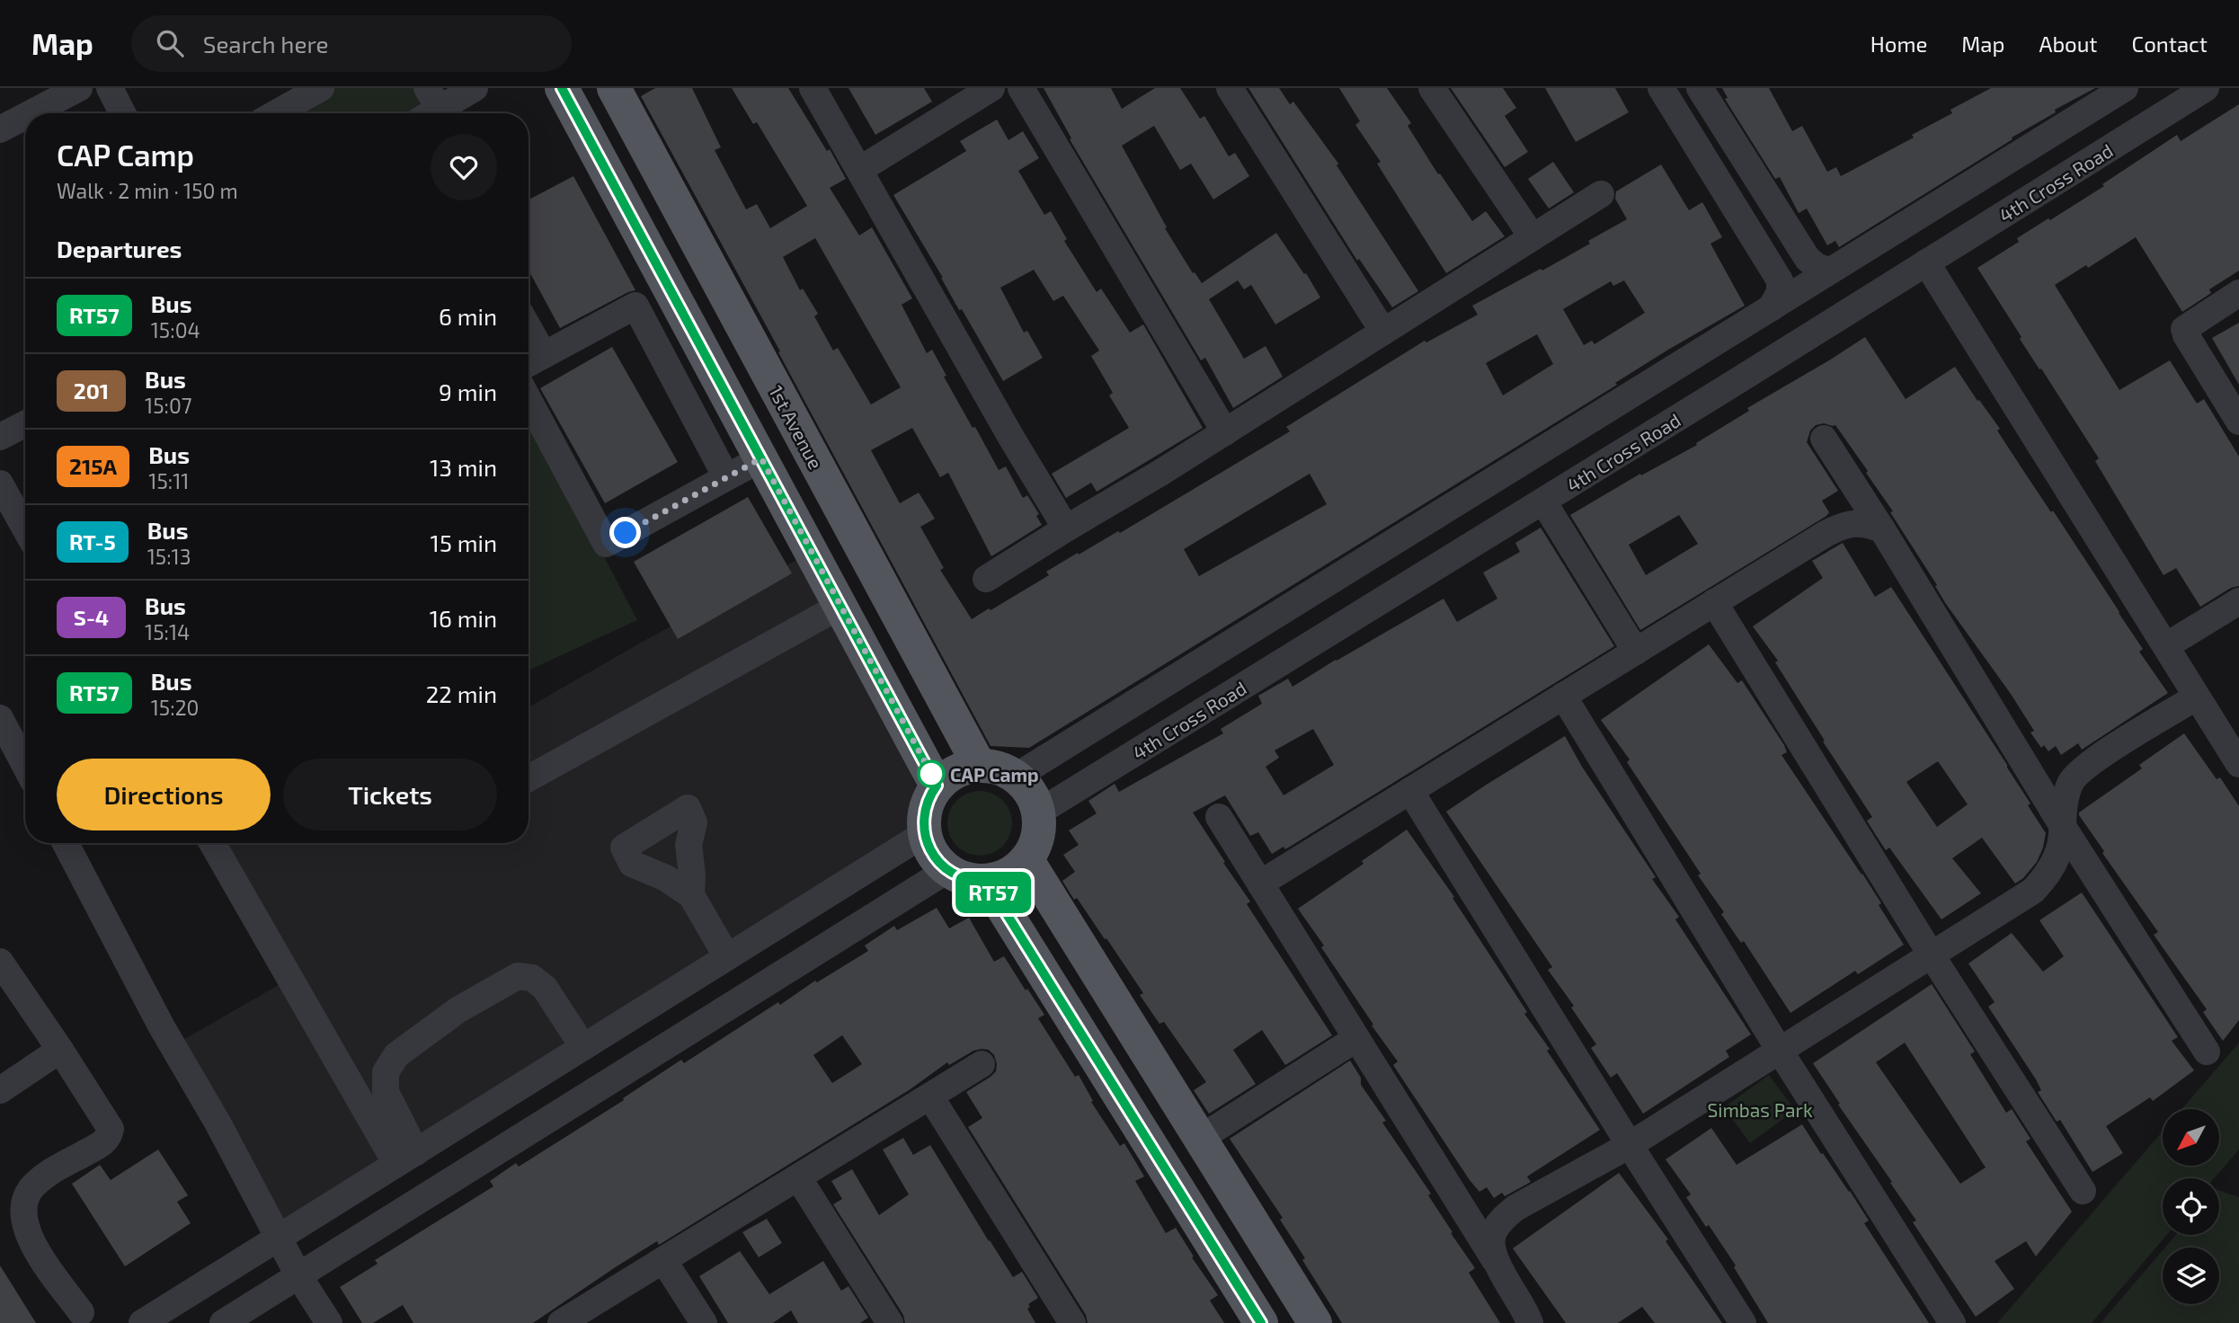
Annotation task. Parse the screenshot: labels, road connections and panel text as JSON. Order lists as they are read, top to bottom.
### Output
{
  "streets": {
    "main road": ["1st Avenue"],
    "street": ["4th Cross Road"]
  },
  "crossings": [
    ["4th Cross Road", "1st Avenue"]
  ],
  "parks": ["Simbas Park"],
  "places": ["CAP Camp"],
  "lines": ["bus line RT57"],
  "north": "bottom left",
  "page": {
    "header": "Map",
    "search": "Search here",
    "nav": [
      "Home",
      "Map",
      "About",
      "Contact"
    ],
    "on_map": "RT57",
    "heading": [
      ["CAP Camp", "Walk · 2 min · 150 m"],
      "Departures"
    ],
    "list": [
      {
        "mark": "RT57",
        "name": "Bus",
        "note": "15:04",
        "value": "6 min"
      },
      {
        "mark": "201",
        "name": "Bus",
        "note": "15:07",
        "value": "9 min"
      },
      {
        "mark": "215A",
        "name": "Bus",
        "note": "15:11",
        "value": "13 min"
      },
      {
        "mark": "RT-5",
        "name": "Bus",
        "note": "15:13",
        "value": "15 min"
      },
      {
        "mark": "S-4",
        "name": "Bus",
        "note": "15:14",
        "value": "16 min"
      },
      {
        "mark": "RT57",
        "name": "Bus",
        "note": "15:20",
        "value": "22 min"
      }
    ],
    "buttons": ["Directions", "Tickets"]
  }
}
